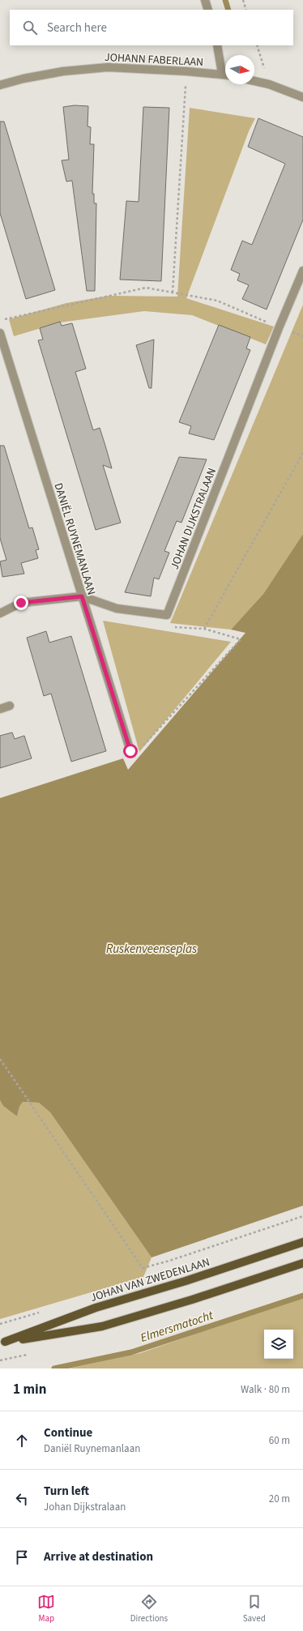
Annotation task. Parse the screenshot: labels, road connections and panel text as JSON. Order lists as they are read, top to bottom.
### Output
{
  "streets": {
    "main road": ["JOHAN VAN ZWEDENLAAN"],
    "street": ["JOHANN FABERLAAN", "JOHAN DIJKSTRALAAN", "DANIËL RUYNEMANLAAN"]
  },
  "water": ["Ruskenveenseplas", "Elmersmatocht"],
  "north": "right",
  "page": {
    "search": "Search here",
    "heading": ["1 min", "Walk · 80 m"],
    "list": [
      ["Continue", "Daniël Ruynemanlaan", "60 m"],
      ["Turn left", "Johan Dijkstralaan", "20 m"],
      "Arrive at destination"
    ],
    "nav": ["Map", "Directions", "Saved"]
  }
}
